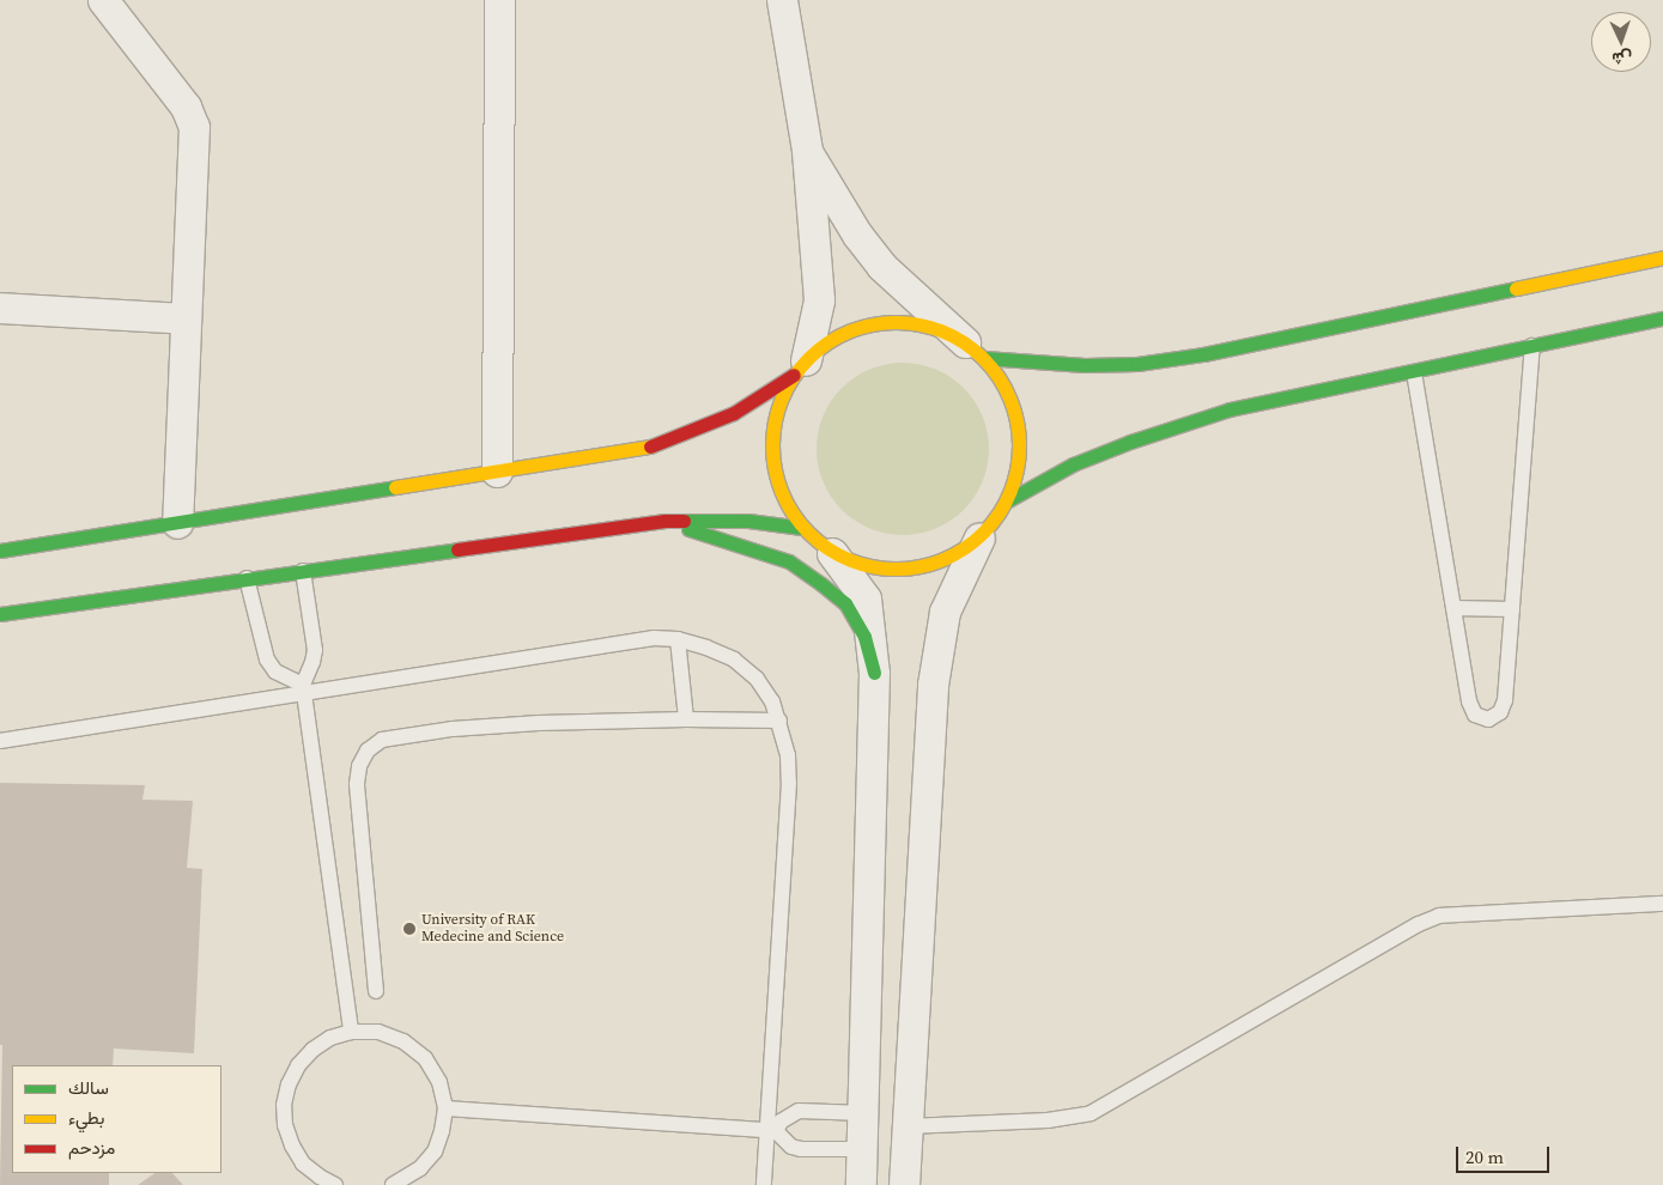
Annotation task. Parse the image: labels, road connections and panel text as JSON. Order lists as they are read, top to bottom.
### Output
{
  "places": ["University of RAK Medecine and Science"],
  "legend": ["سالك", "بطيء", "مزدحم"],
  "scale_bar": "20 m",
  "north": "bottom"
}
